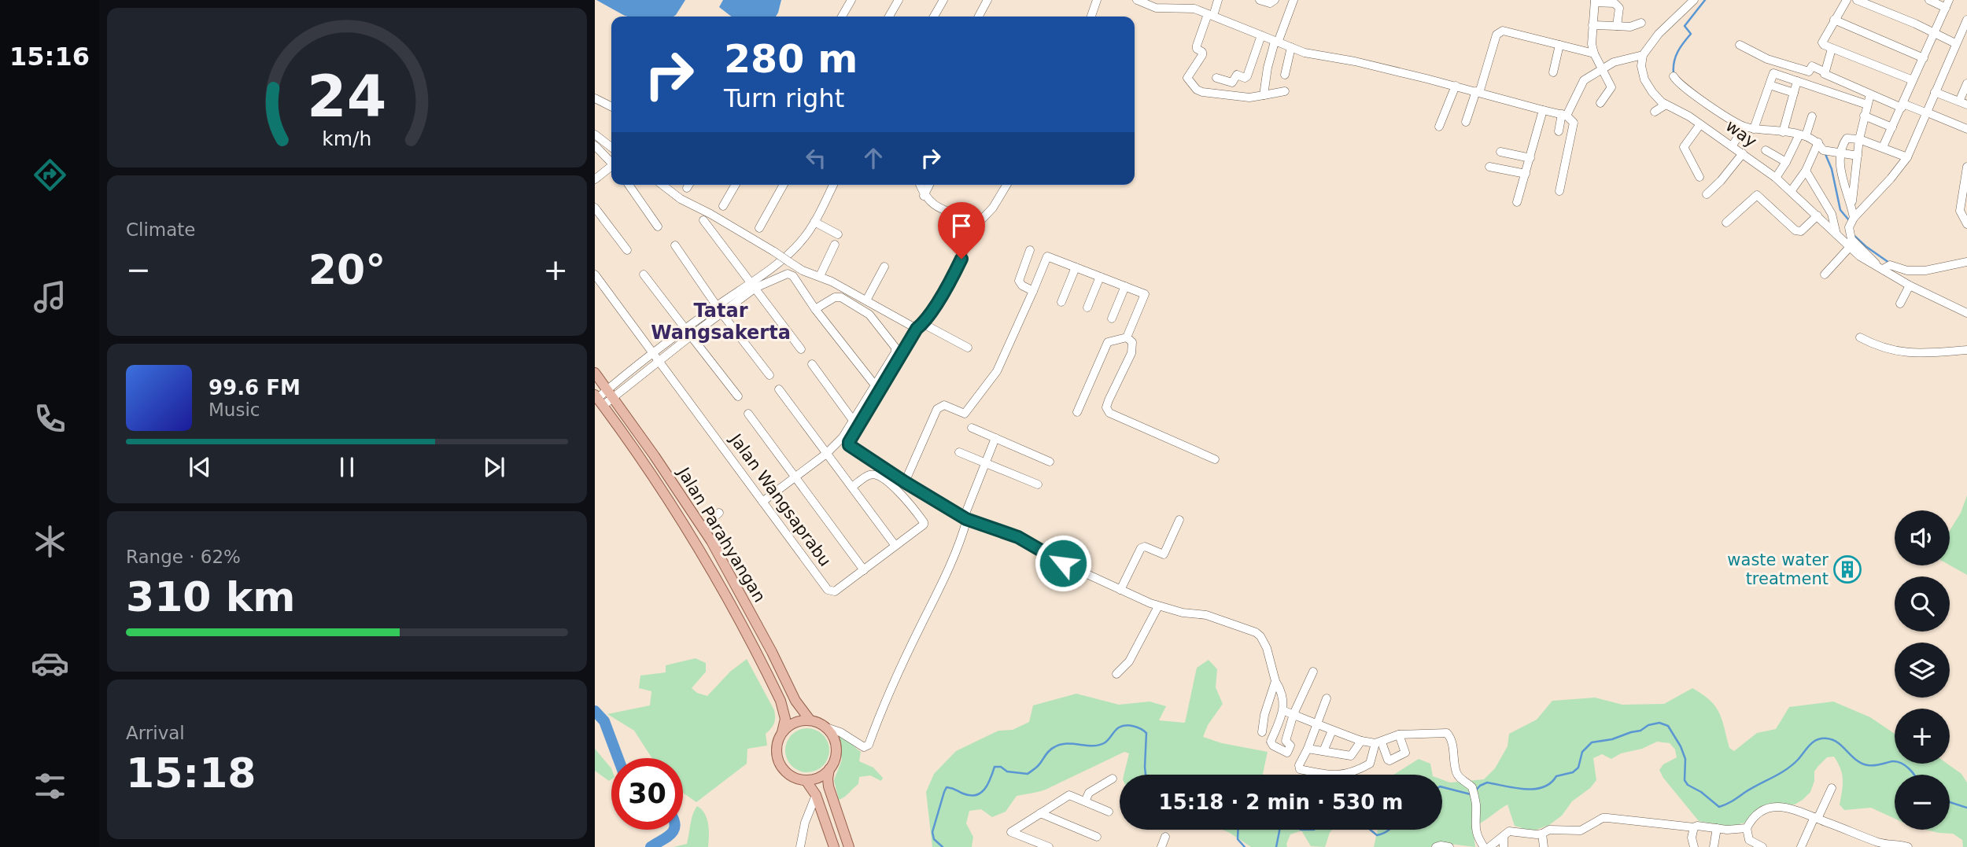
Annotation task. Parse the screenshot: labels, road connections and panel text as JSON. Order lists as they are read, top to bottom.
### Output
{
  "streets": {
    "main road": ["Jalan Parahyangan"],
    "street": ["way", "Jalan Wangsaprabu"]
  },
  "districts": ["Tatar Wangsakerta"],
  "places": {
    "building": ["waste water treatment"]
  },
  "page": {
    "tabs": "15:16",
    "turn": ["280 m", "Turn right"],
    "tile": [
      "Climate",
      ["Range · 62%", "310 km"],
      ["Arrival", "15:18"]
    ],
    "heat": ["−", "20°", "+"],
    "song": ["99.6 FM", "Music"],
    "map_buttons": ["+", "−"],
    "limit": "30",
    "trip": "15:18 · 2 min · 530 m",
    "gauge": ["24", "km/h"]
  }
}
